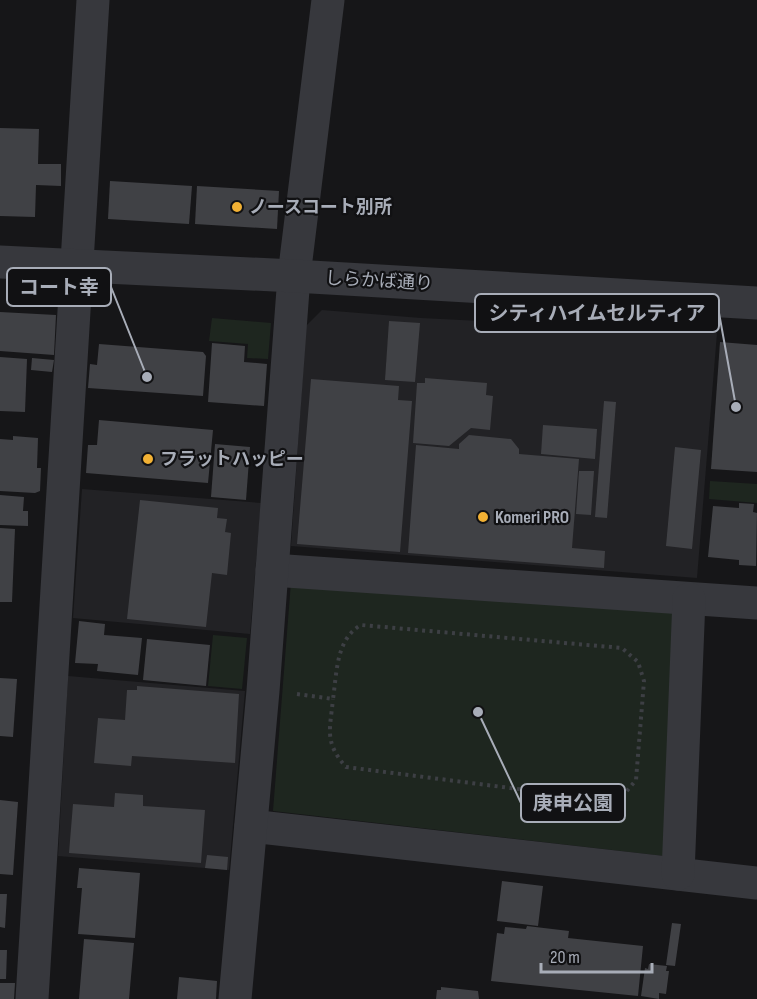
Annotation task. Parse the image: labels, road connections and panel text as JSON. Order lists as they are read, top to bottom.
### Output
{
  "streets": {
    "street": ["しらかば通り"]
  },
  "places": [
    "ノースコート別所",
    "コート幸",
    "シティハイムセルティア",
    "フラットハッピー",
    "Komeri PRO",
    "庚申公園"
  ],
  "scale_bar": "20 m"
}
